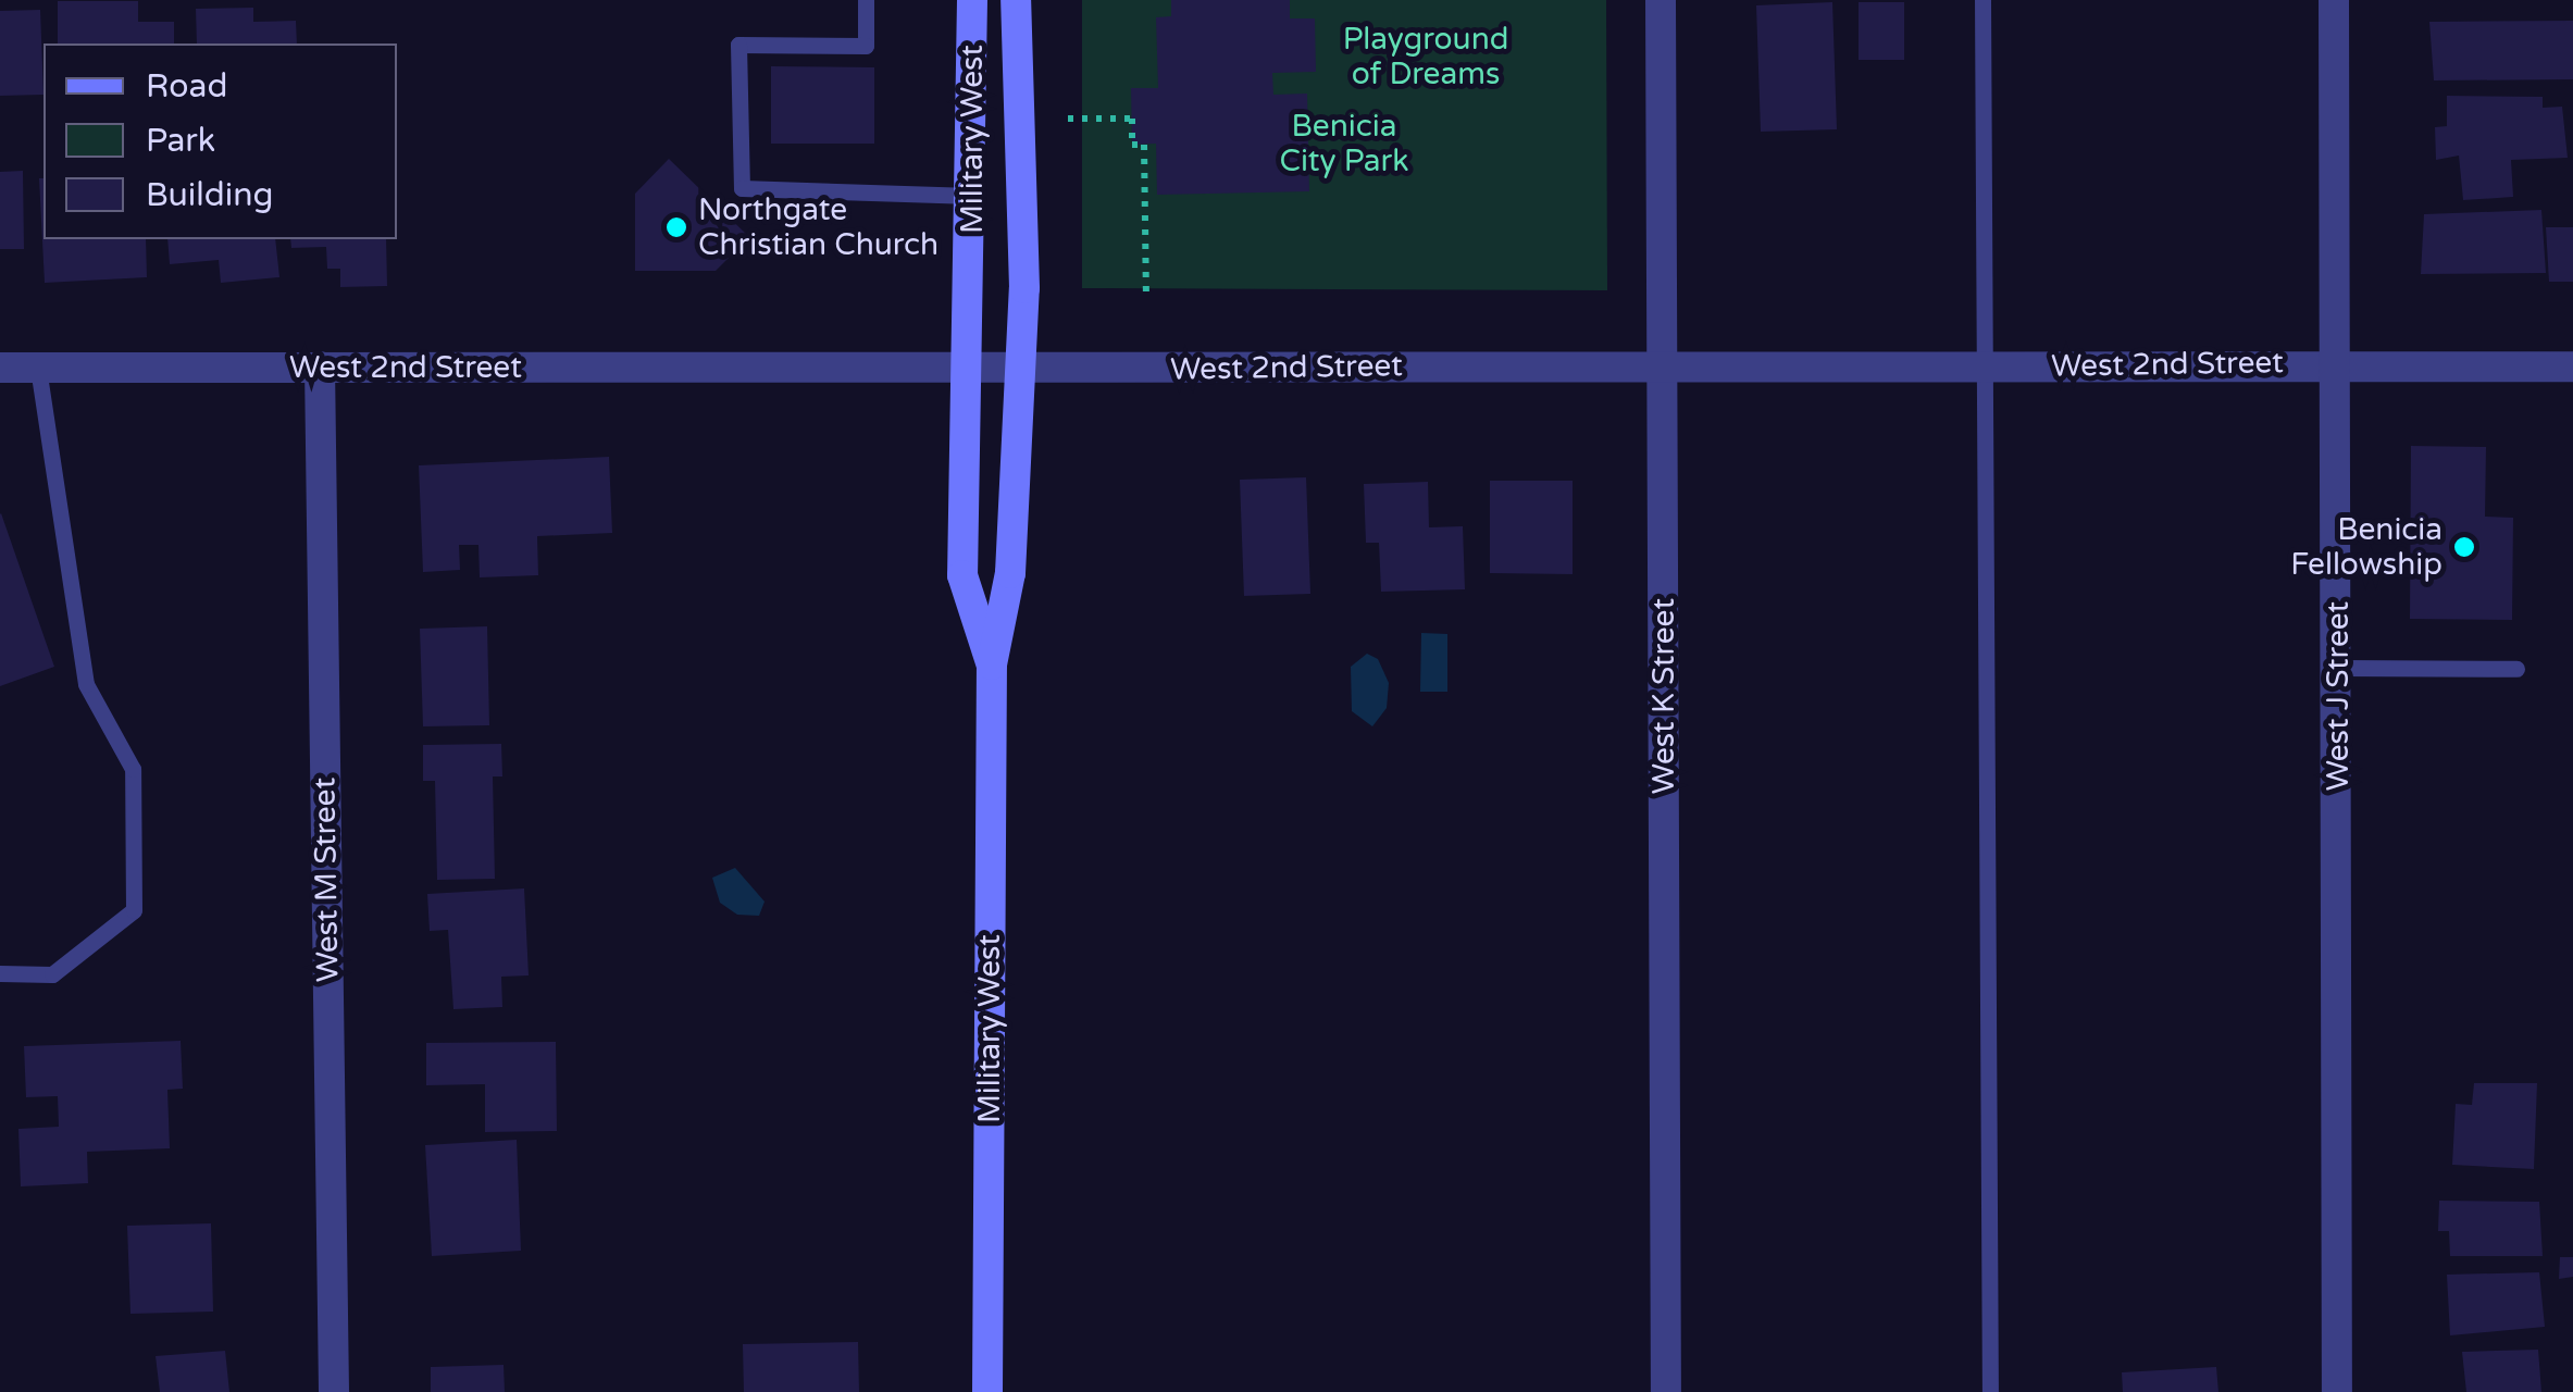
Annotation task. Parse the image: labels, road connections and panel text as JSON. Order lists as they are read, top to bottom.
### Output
{
  "streets": {
    "main road": ["Military West"],
    "street": [
      "West 2nd Street",
      "West K Street",
      "West J Street",
      "West M Street"
    ]
  },
  "crossings": [
    ["Military West", "West 2nd Street"],
    ["West 2nd Street", "West K Street"],
    ["West 2nd Street", "West J Street"],
    ["West 2nd Street", "West M Street"]
  ],
  "parks": ["Playground of Dreams", "Benicia City Park"],
  "places": ["Northgate Christian Church", "Benicia Fellowship"],
  "legend": ["Road", "Park", "Building"]
}
